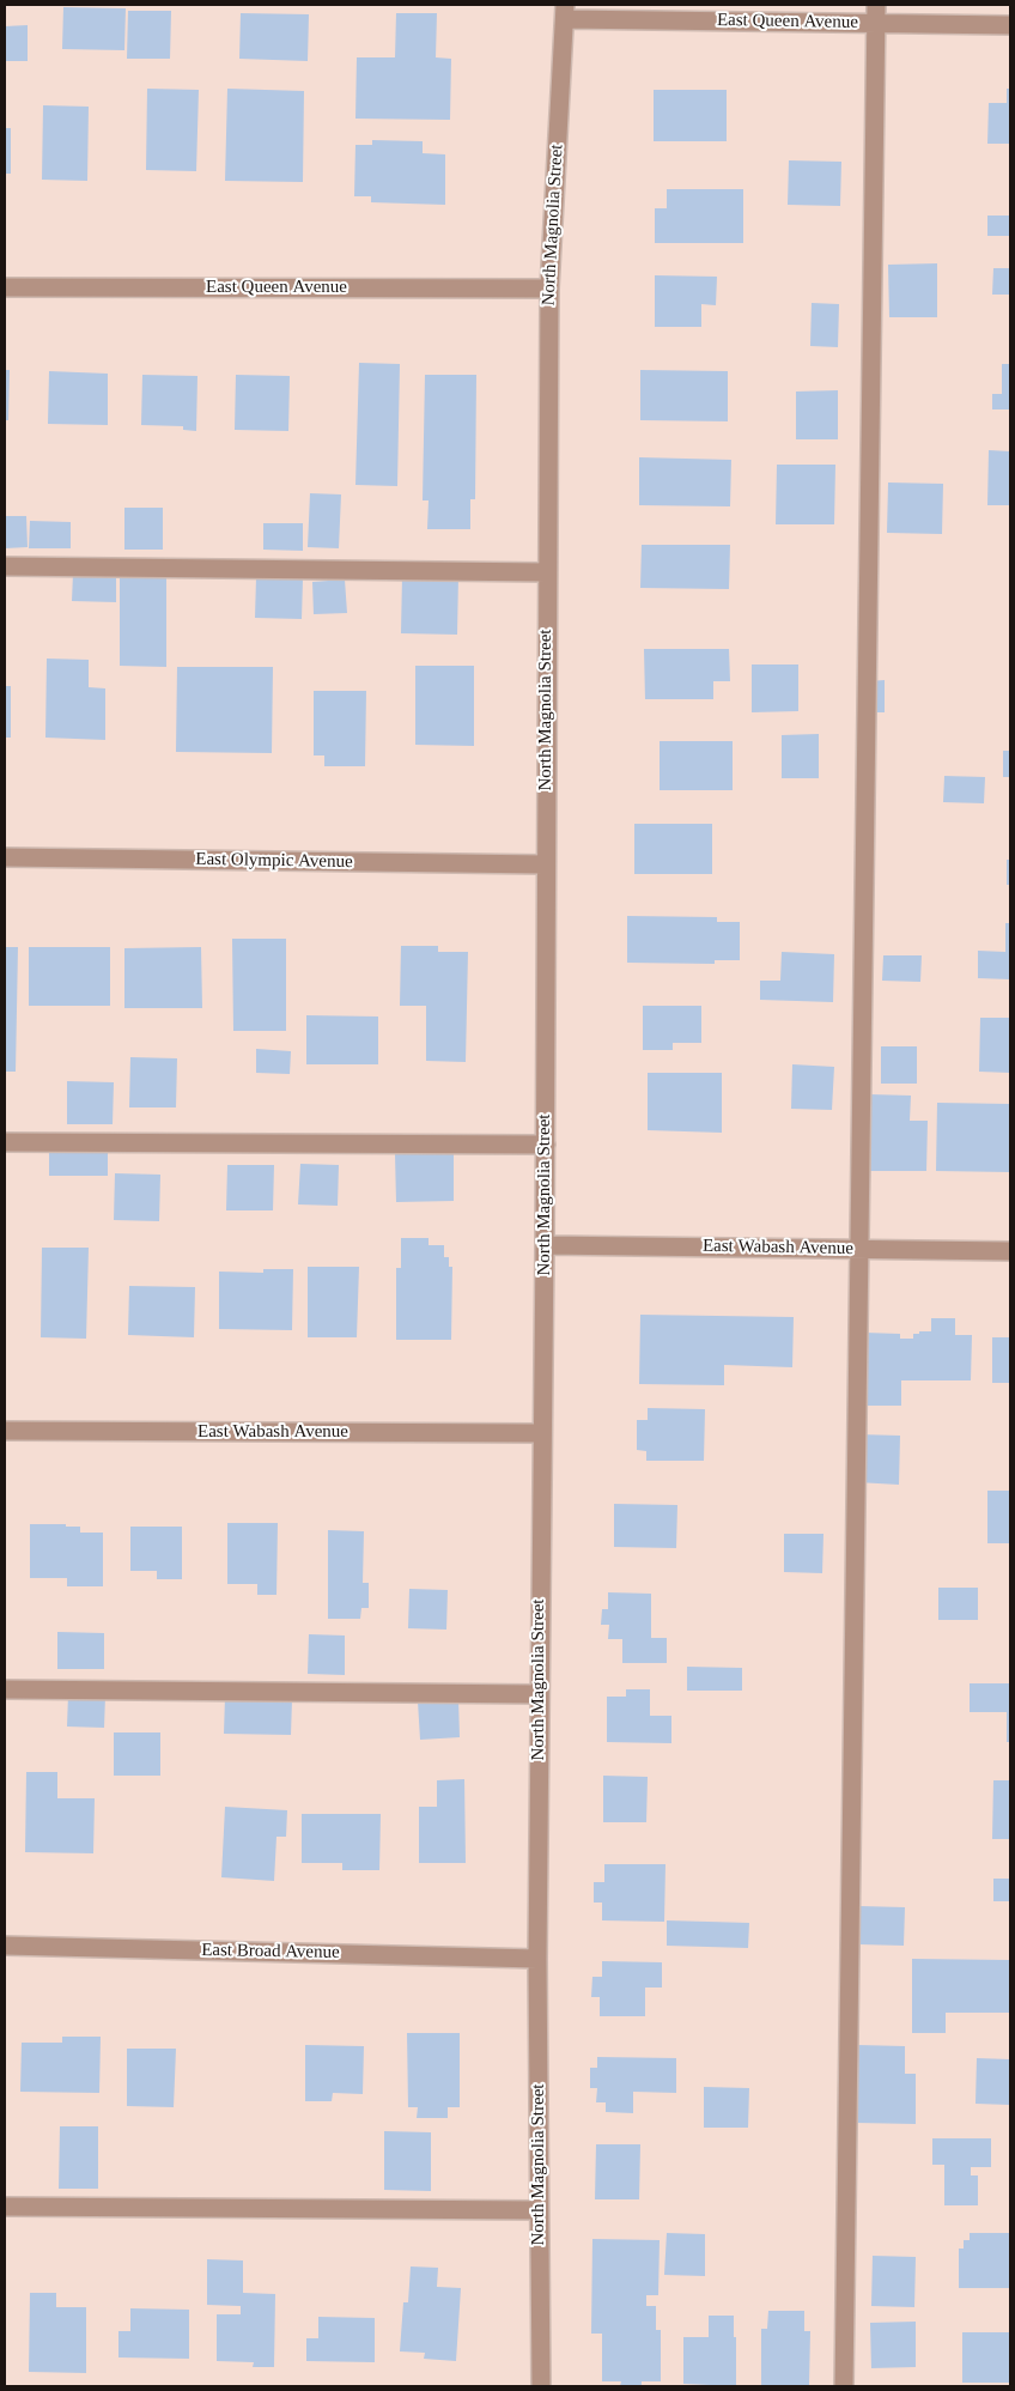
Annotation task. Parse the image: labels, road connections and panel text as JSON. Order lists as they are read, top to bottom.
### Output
{
  "streets": {
    "street": [
      "East Queen Avenue",
      "North Magnolia Street",
      "East Olympic Avenue",
      "East Wabash Avenue",
      "East Broad Avenue"
    ]
  },
  "crossings": [
    ["East Queen Avenue", "North Magnolia Street"],
    ["North Magnolia Street", "East Olympic Avenue"],
    ["North Magnolia Street", "East Wabash Avenue"],
    ["North Magnolia Street", "East Broad Avenue"]
  ]
}
